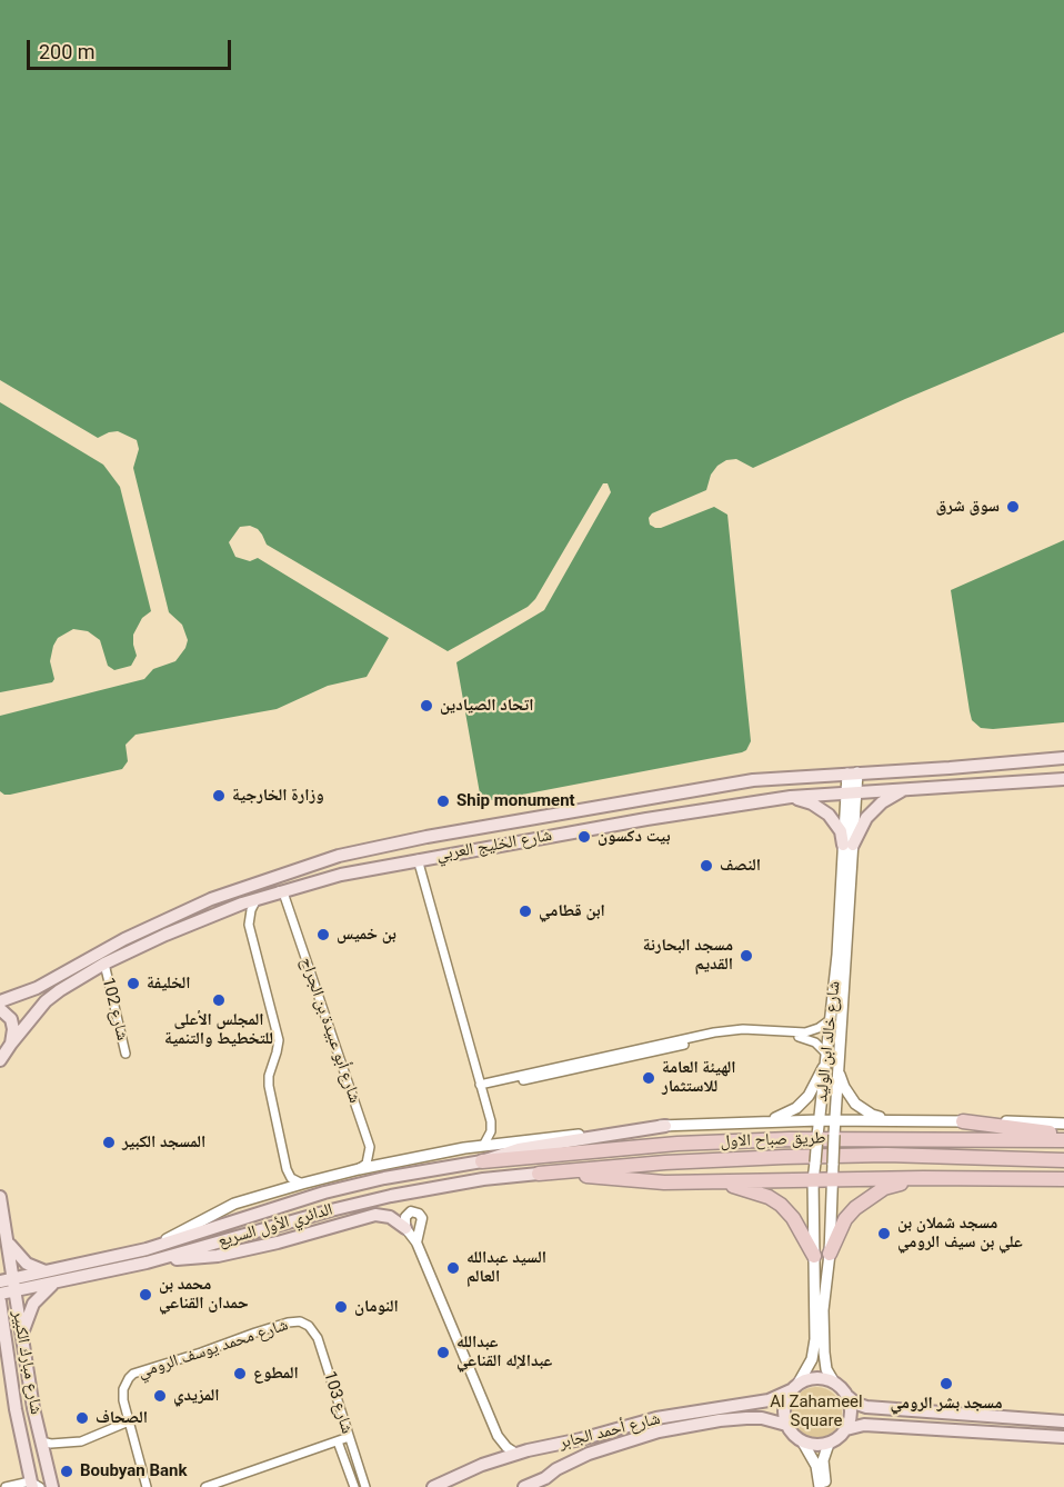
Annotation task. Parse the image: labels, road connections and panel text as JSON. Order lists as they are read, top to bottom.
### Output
{
  "streets": {
    "highway": ["طريق صباح الاول"],
    "main road": [
      "شارع الخليج العربي",
      "شارع خالد ابن الوليد",
      "الدائري الأول السريع",
      "شارع مبارك الكبير",
      "شارع أحمد الجابر"
    ],
    "street": [
      "شارع 102",
      "شارع أبو عبيدة بن الجراح",
      "شارع محمد يوسف الرومي",
      "شارع 103"
    ]
  },
  "crossings": [
    ["شارع الخليج العربي", "شارع 102"],
    ["شارع الخليج العربي", "شارع أبو عبيدة بن الجراح"],
    ["شارع الخليج العربي", "شارع خالد ابن الوليد"],
    ["شارع أبو عبيدة بن الجراح", "الدائري الأول السريع"],
    ["شارع خالد ابن الوليد", "طريق صباح الاول"],
    ["شارع خالد ابن الوليد", "شارع أحمد الجابر"],
    ["طريق صباح الاول", "الدائري الأول السريع"],
    ["الدائري الأول السريع", "شارع مبارك الكبير"],
    ["شارع محمد يوسف الرومي", "شارع 103"]
  ],
  "parks": ["Al Zahameel Square"],
  "places": [
    "سوق شرق",
    "اتحاد الصيادين",
    "وزارة الخارجية",
    "Ship monument",
    "بيت دكسون",
    "النصف",
    "ابن قطامي",
    "بن خميس",
    "مسجد البحارنة القديم",
    "الخليفة",
    "المجلس الأعلى للتخطيط والتنمية",
    "الهيئة العامة للاستثمار",
    "المسجد الكبير",
    "مسجد شملان بن علي بن سيف الرومي",
    "السيد عبدالله العالم",
    "محمد بن حمدان القناعي",
    "النومان",
    "عبدالله عبدالإله القناعي",
    "المطوع",
    "مسجد بشر الرومي",
    "المزيدي",
    "الصحاف",
    "Boubyan Bank"
  ],
  "scale_bar": "200 m"
}
